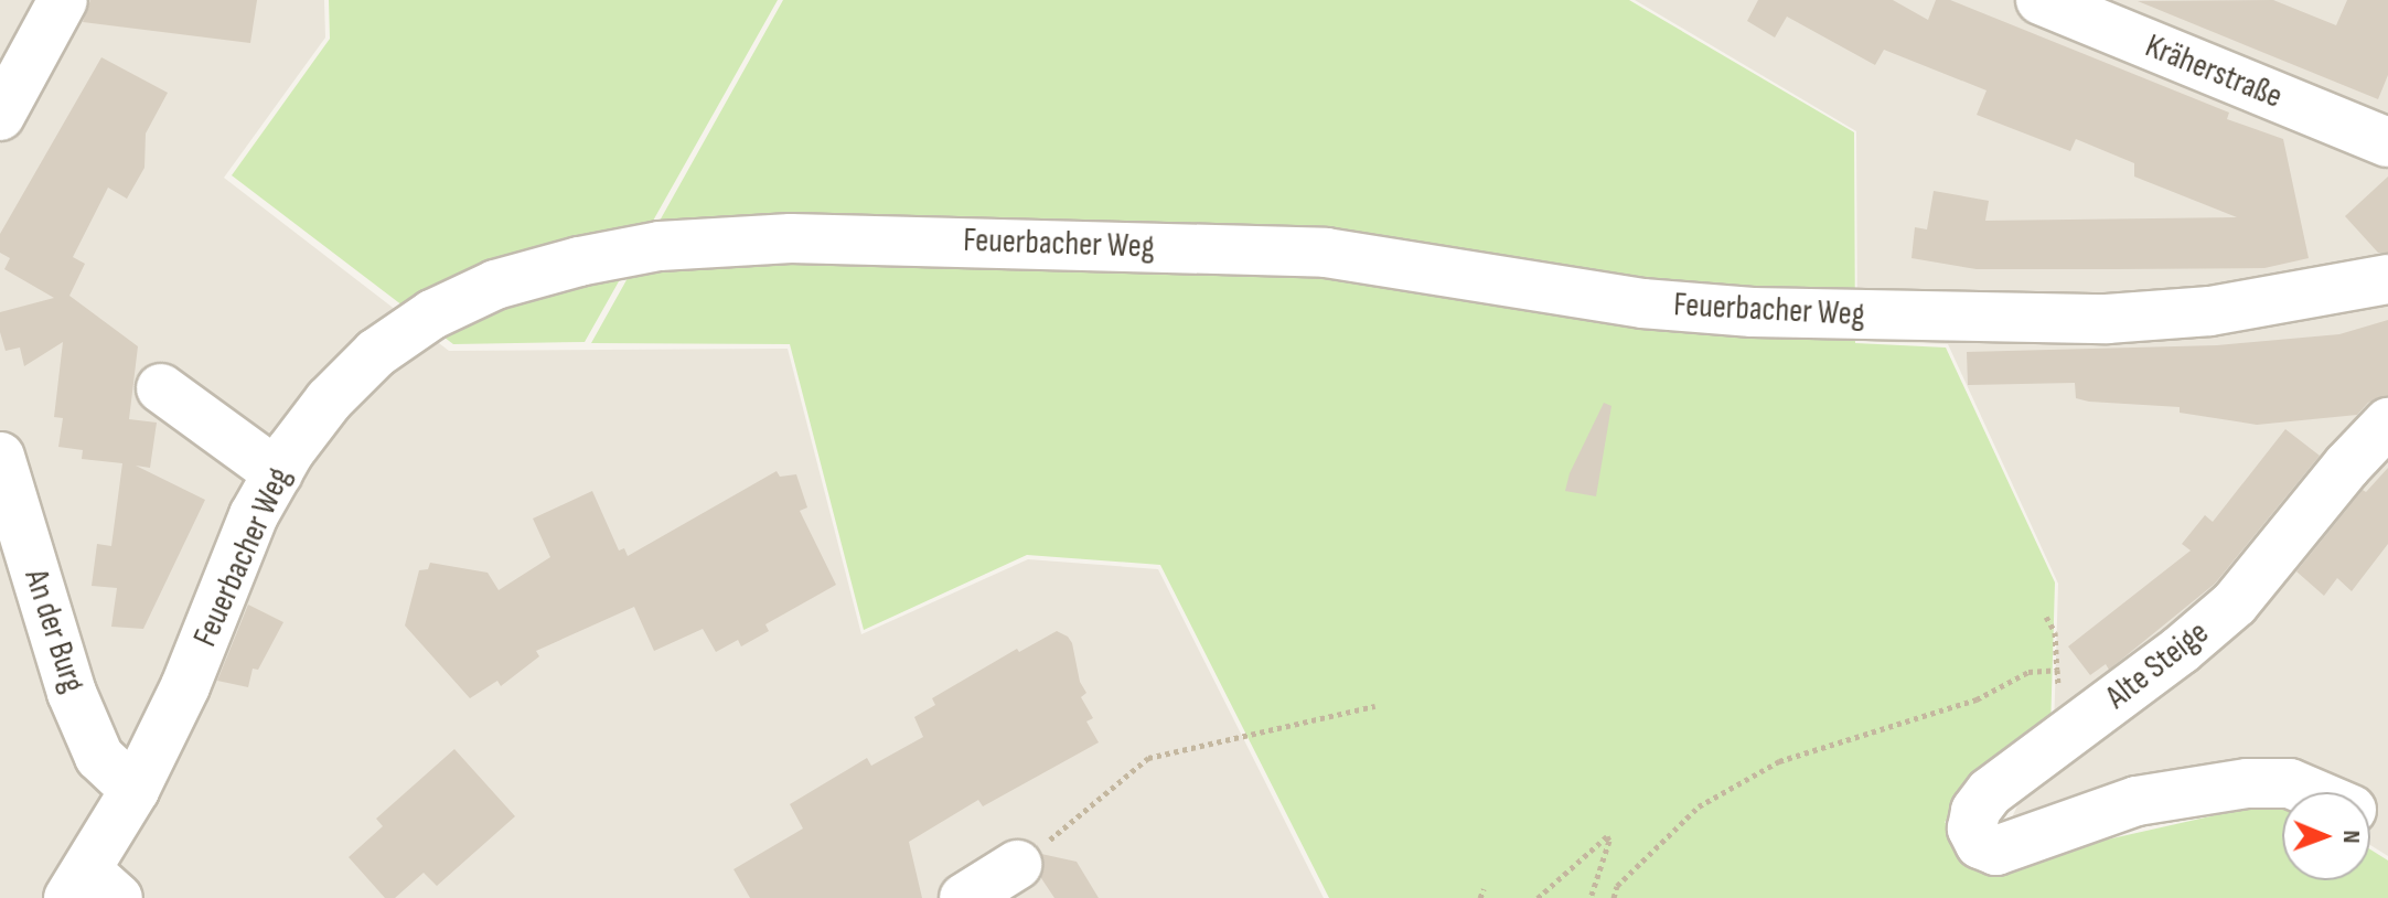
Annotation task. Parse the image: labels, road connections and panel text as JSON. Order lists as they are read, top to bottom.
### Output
{
  "streets": {
    "street": [
      "Kräherstraße",
      "Feuerbacher Weg",
      "An der Burg",
      "Alte Steige"
    ]
  },
  "crossings": [
    ["Feuerbacher Weg", "An der Burg"]
  ],
  "north": "right"
}
